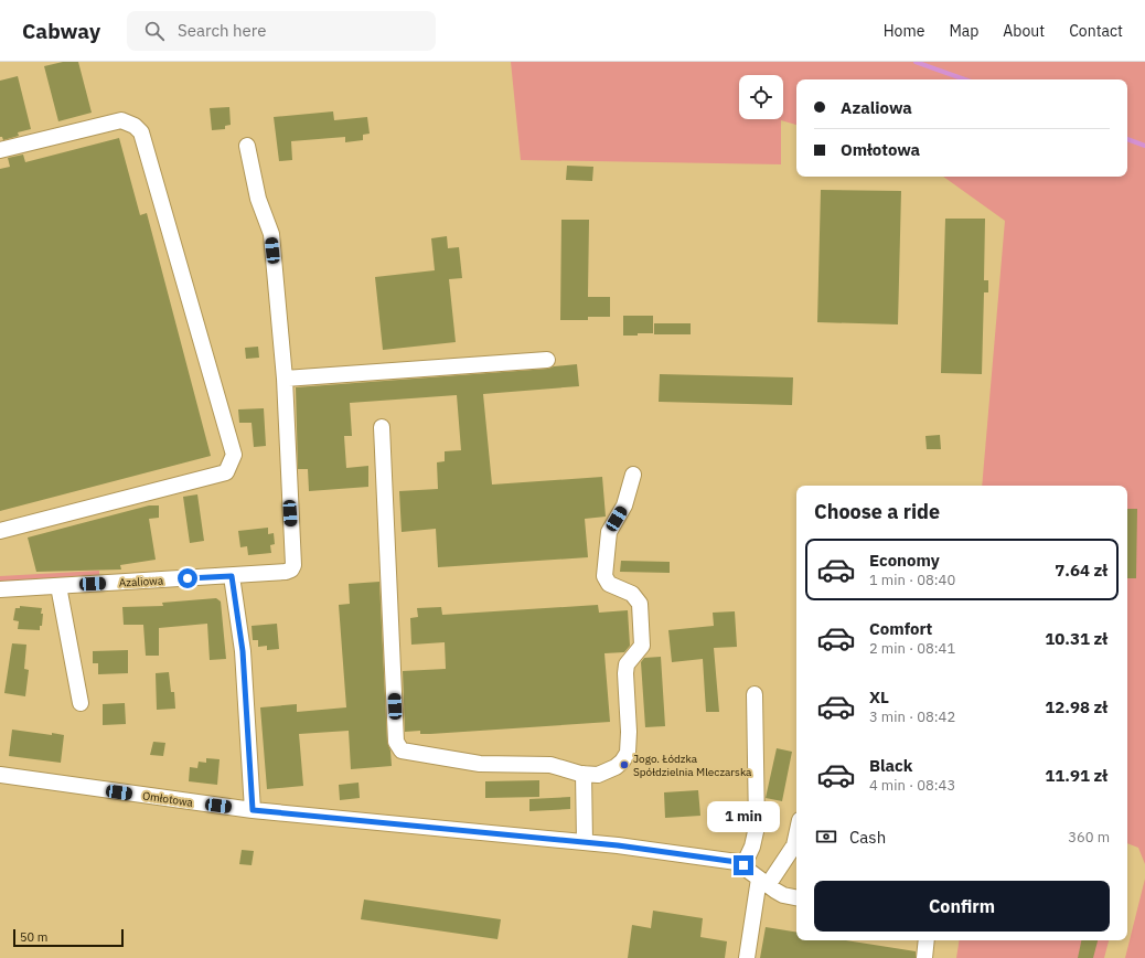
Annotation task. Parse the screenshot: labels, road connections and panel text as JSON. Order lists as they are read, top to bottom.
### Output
{
  "streets": {
    "street": ["Azaliowa", "Omłotowa"]
  },
  "places": ["Jogo. Łódzka Spółdzielnia Mleczarska"],
  "scale_bar": "50 m",
  "page": {
    "header": "Cabway",
    "search": "Search here",
    "nav": [
      "Home",
      "Map",
      "About",
      "Contact"
    ],
    "banner": ["Azaliowa", "Omłotowa"],
    "heading": "Choose a ride",
    "list": [
      {
        "name": "Economy",
        "note": "1 min · 08:40",
        "value": "7.64 zł"
      },
      {
        "name": "Comfort",
        "note": "2 min · 08:41",
        "value": "10.31 zł"
      },
      {
        "name": "XL",
        "note": "3 min · 08:42",
        "value": "12.98 zł"
      },
      {
        "name": "Black",
        "note": "4 min · 08:43",
        "value": "11.91 zł"
      }
    ],
    "bubble": "1 min",
    "pay": ["Cash", "360 m"],
    "buttons": "Confirm",
    "scale": "50 m"
  }
}
